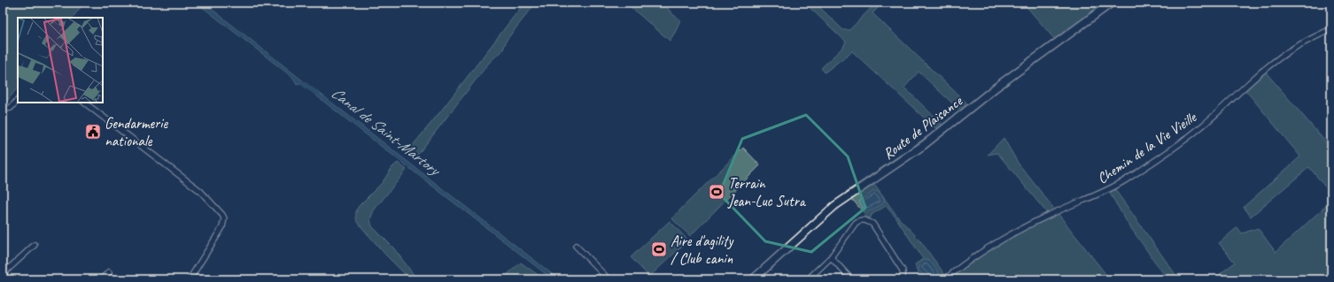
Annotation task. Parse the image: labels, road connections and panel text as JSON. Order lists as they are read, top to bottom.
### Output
{
  "streets": {
    "main road": ["Route de Plaisance"],
    "street": ["Chemin de la Vie Vieille"]
  },
  "water": ["Canal de Saint-Martory"],
  "places": {
    "public building": ["Gendarmerie nationale"],
    "sports": ["Terrain Jean-Luc Sutra", "Aire d'agility / Club canin"]
  }
}
